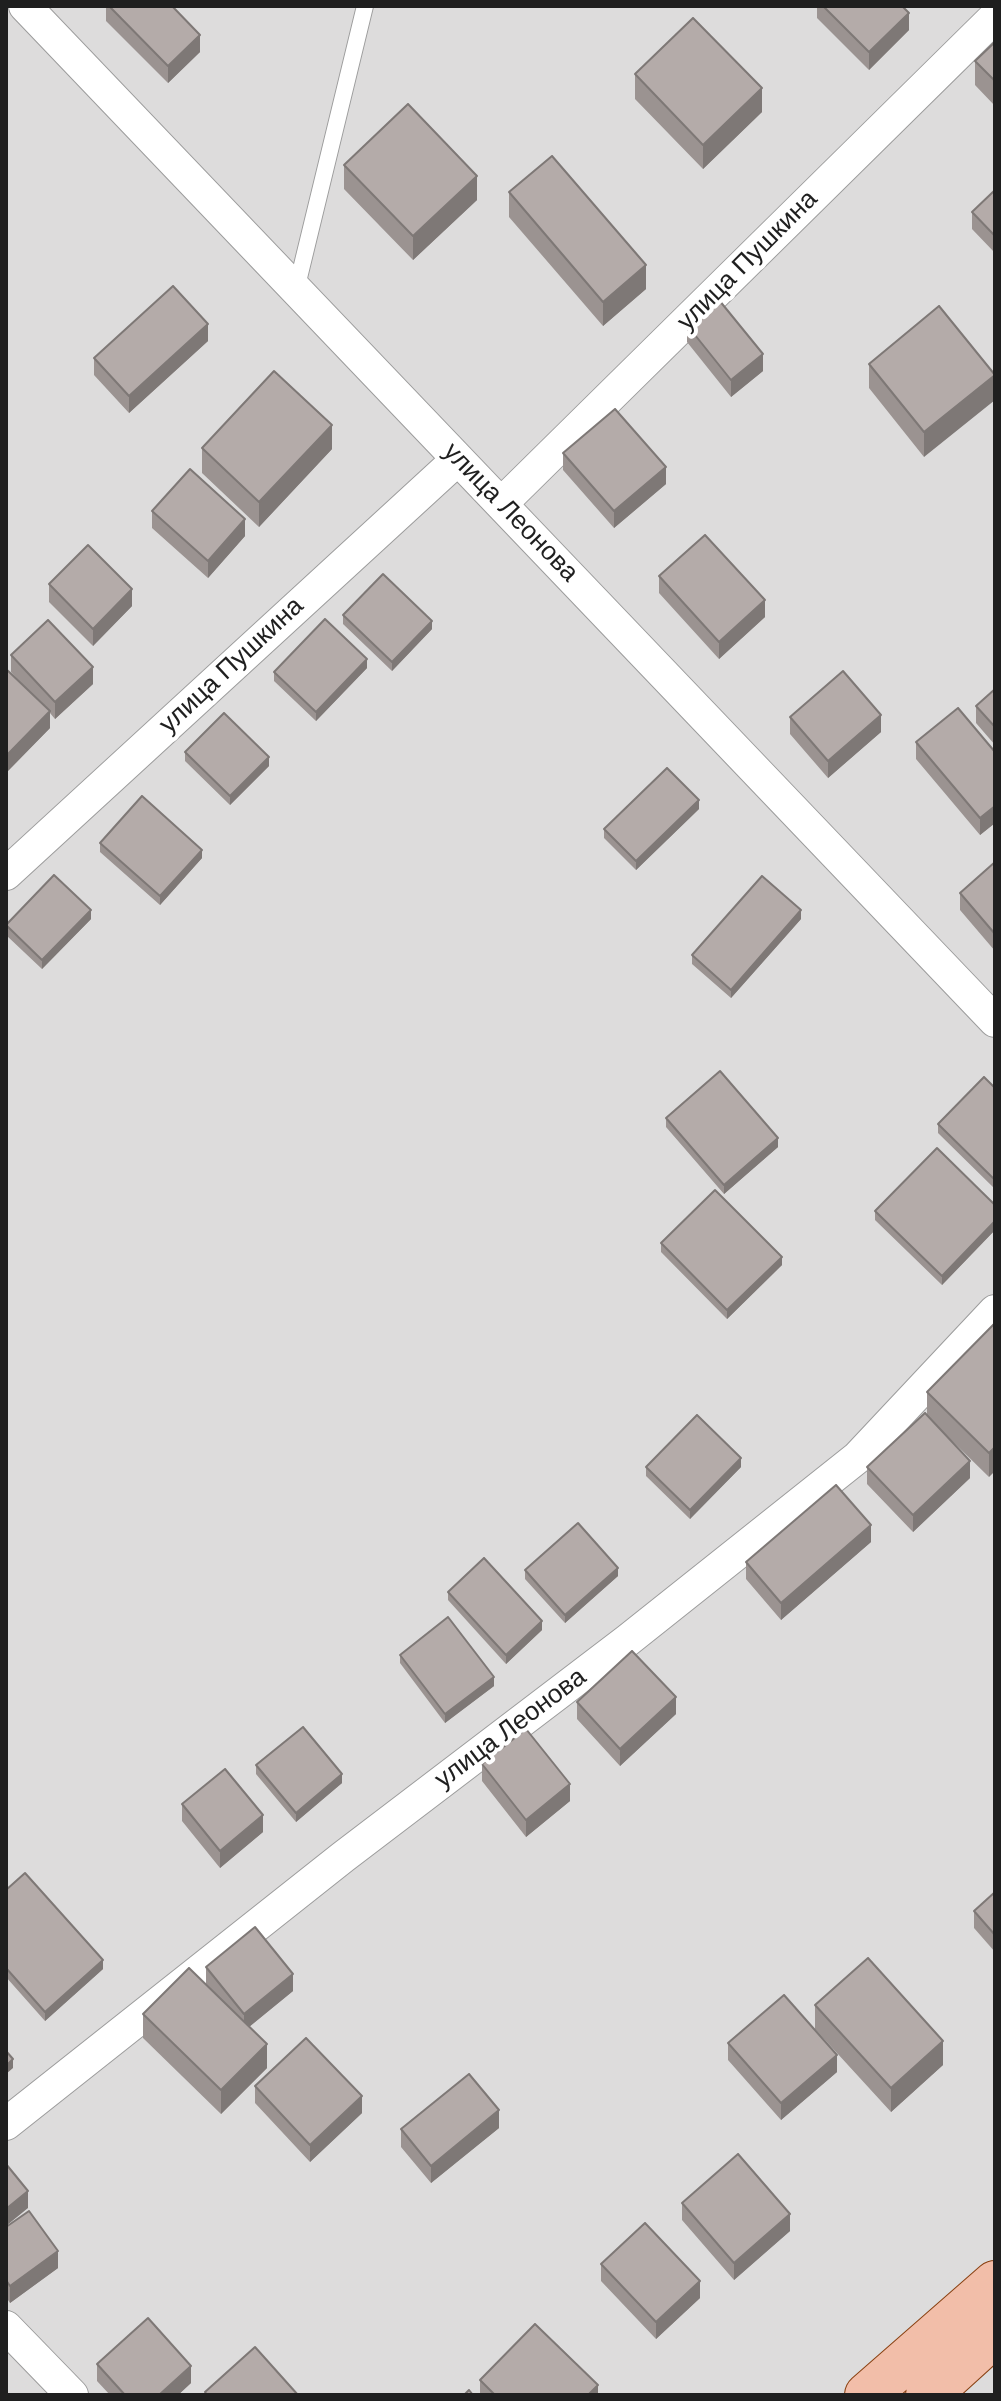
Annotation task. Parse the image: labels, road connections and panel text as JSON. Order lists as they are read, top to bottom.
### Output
{
  "streets": {
    "street": ["улица Пушкина", "улица Леонова"]
  },
  "crossings": [
    ["улица Пушкина", "улица Леонова"]
  ]
}
